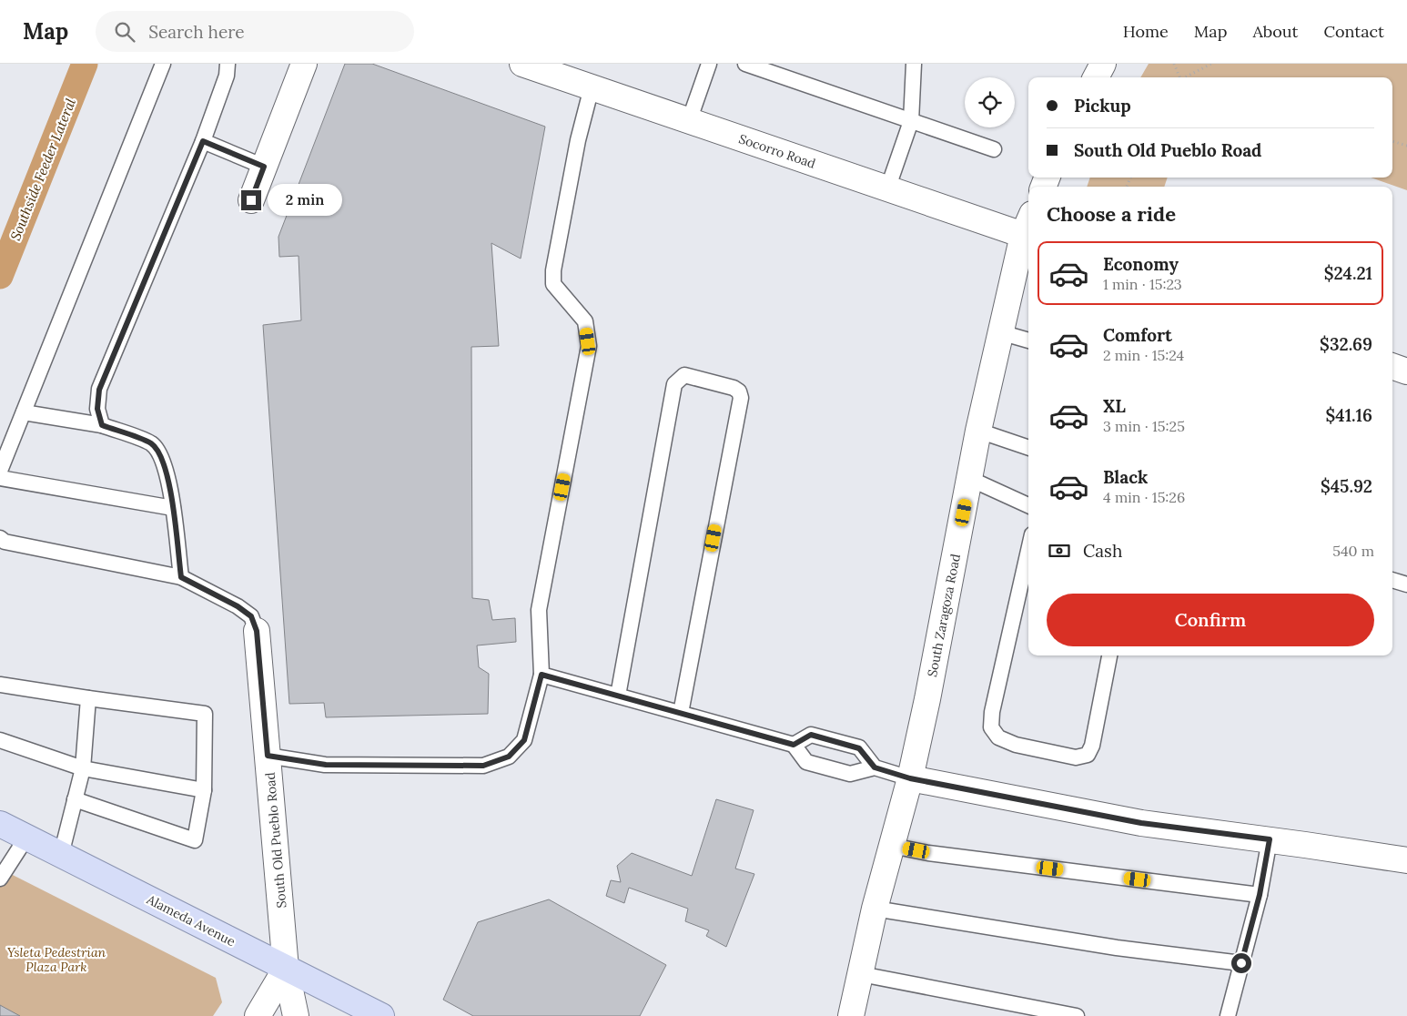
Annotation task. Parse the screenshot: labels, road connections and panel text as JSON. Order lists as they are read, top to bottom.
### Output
{
  "streets": {
    "main road": [
      "Socorro Road",
      "South Zaragoza Road",
      "South Old Pueblo Road",
      "Alameda Avenue"
    ]
  },
  "crossings": [
    ["Socorro Road", "South Zaragoza Road"],
    ["South Old Pueblo Road", "Alameda Avenue"]
  ],
  "water": ["Southside Feeder Lateral"],
  "parks": ["Ysleta Pedestrian Plaza Park"],
  "page": {
    "header": "Map",
    "search": "Search here",
    "nav": [
      "Home",
      "Map",
      "About",
      "Contact"
    ],
    "banner": ["Pickup", "South Old Pueblo Road"],
    "bubble": "2 min",
    "heading": "Choose a ride",
    "list": [
      {
        "name": "Economy",
        "note": "1 min · 15:23",
        "value": "$24.21"
      },
      {
        "name": "Comfort",
        "note": "2 min · 15:24",
        "value": "$32.69"
      },
      {
        "name": "XL",
        "note": "3 min · 15:25",
        "value": "$41.16"
      },
      {
        "name": "Black",
        "note": "4 min · 15:26",
        "value": "$45.92"
      }
    ],
    "pay": ["Cash", "540 m"],
    "buttons": "Confirm"
  }
}
